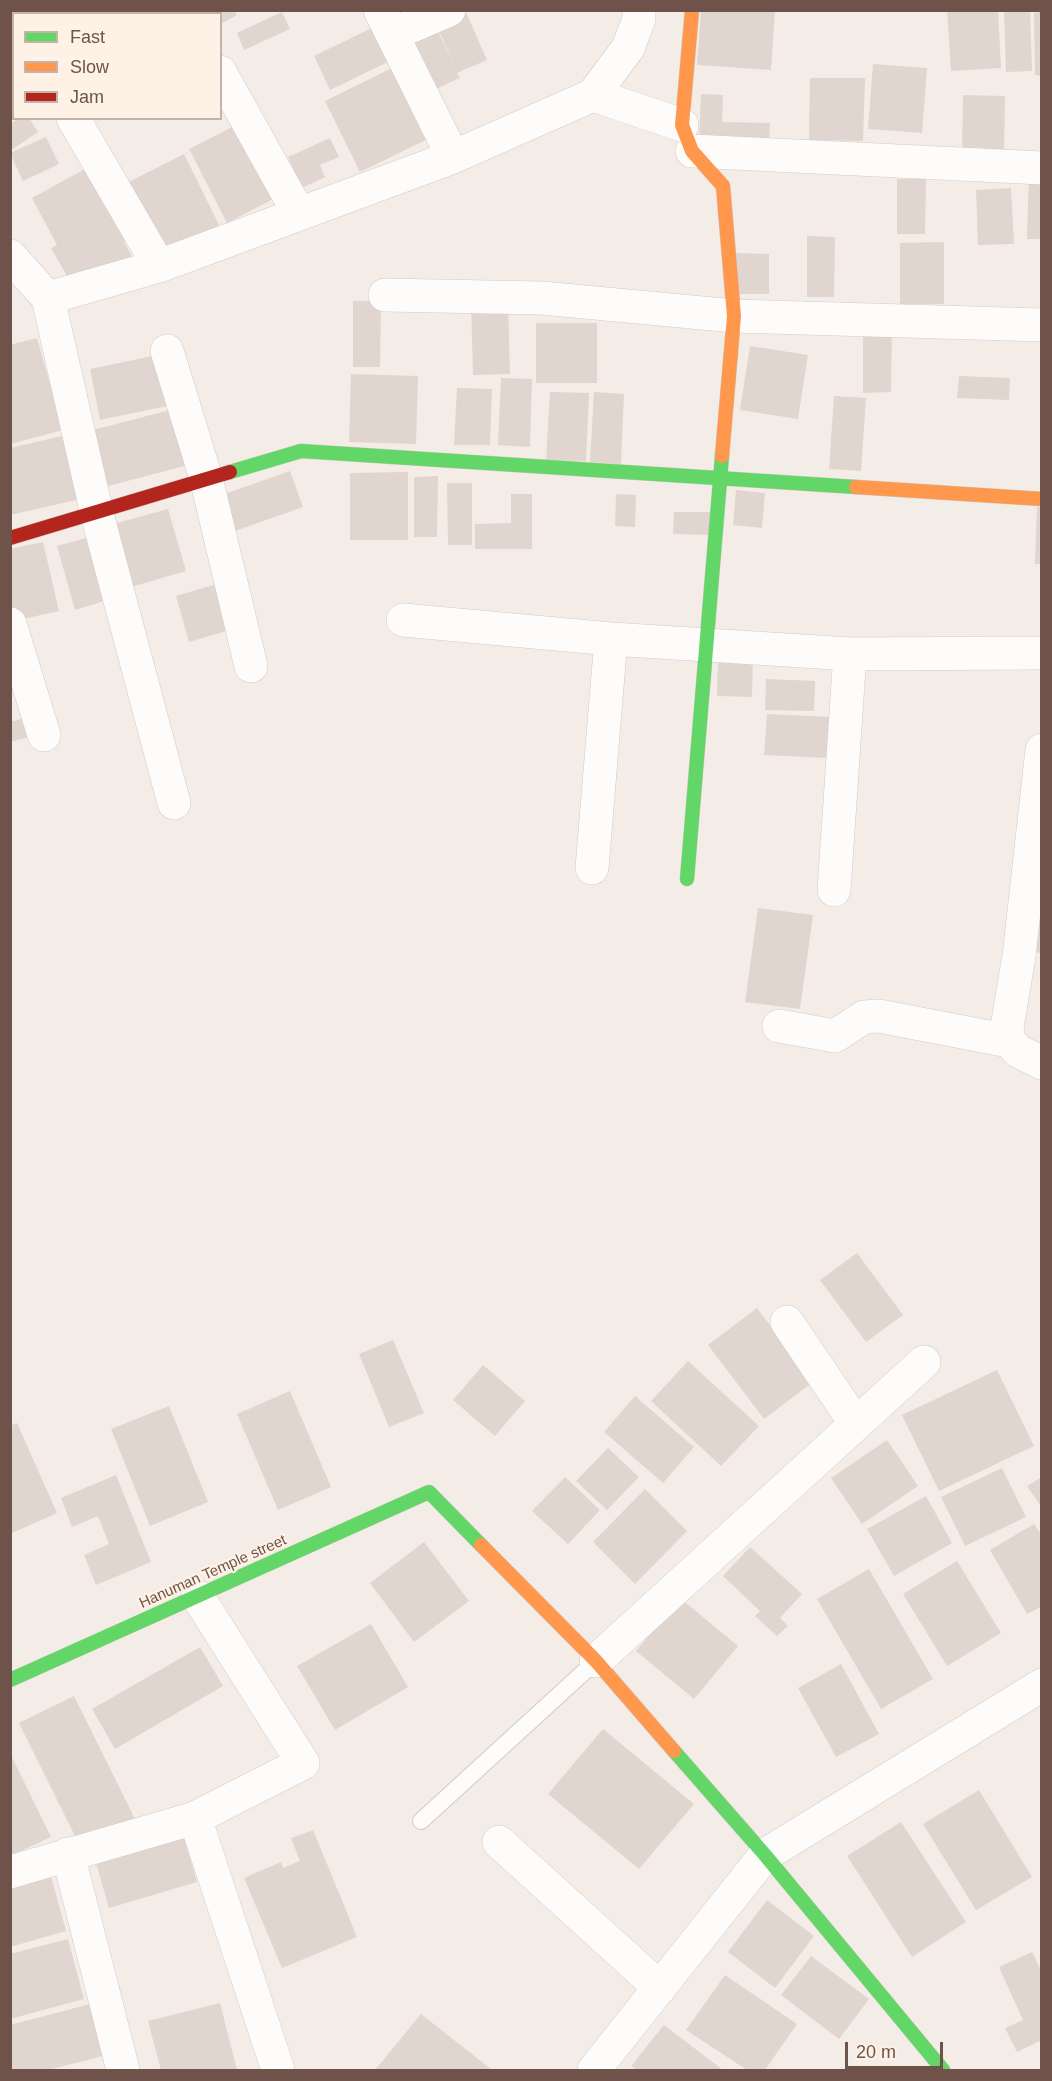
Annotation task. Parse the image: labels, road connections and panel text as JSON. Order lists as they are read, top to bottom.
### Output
{
  "streets": {
    "street": ["Hanuman Temple street"]
  },
  "legend": ["Fast", "Slow", "Jam"],
  "scale_bar": "20 m"
}
